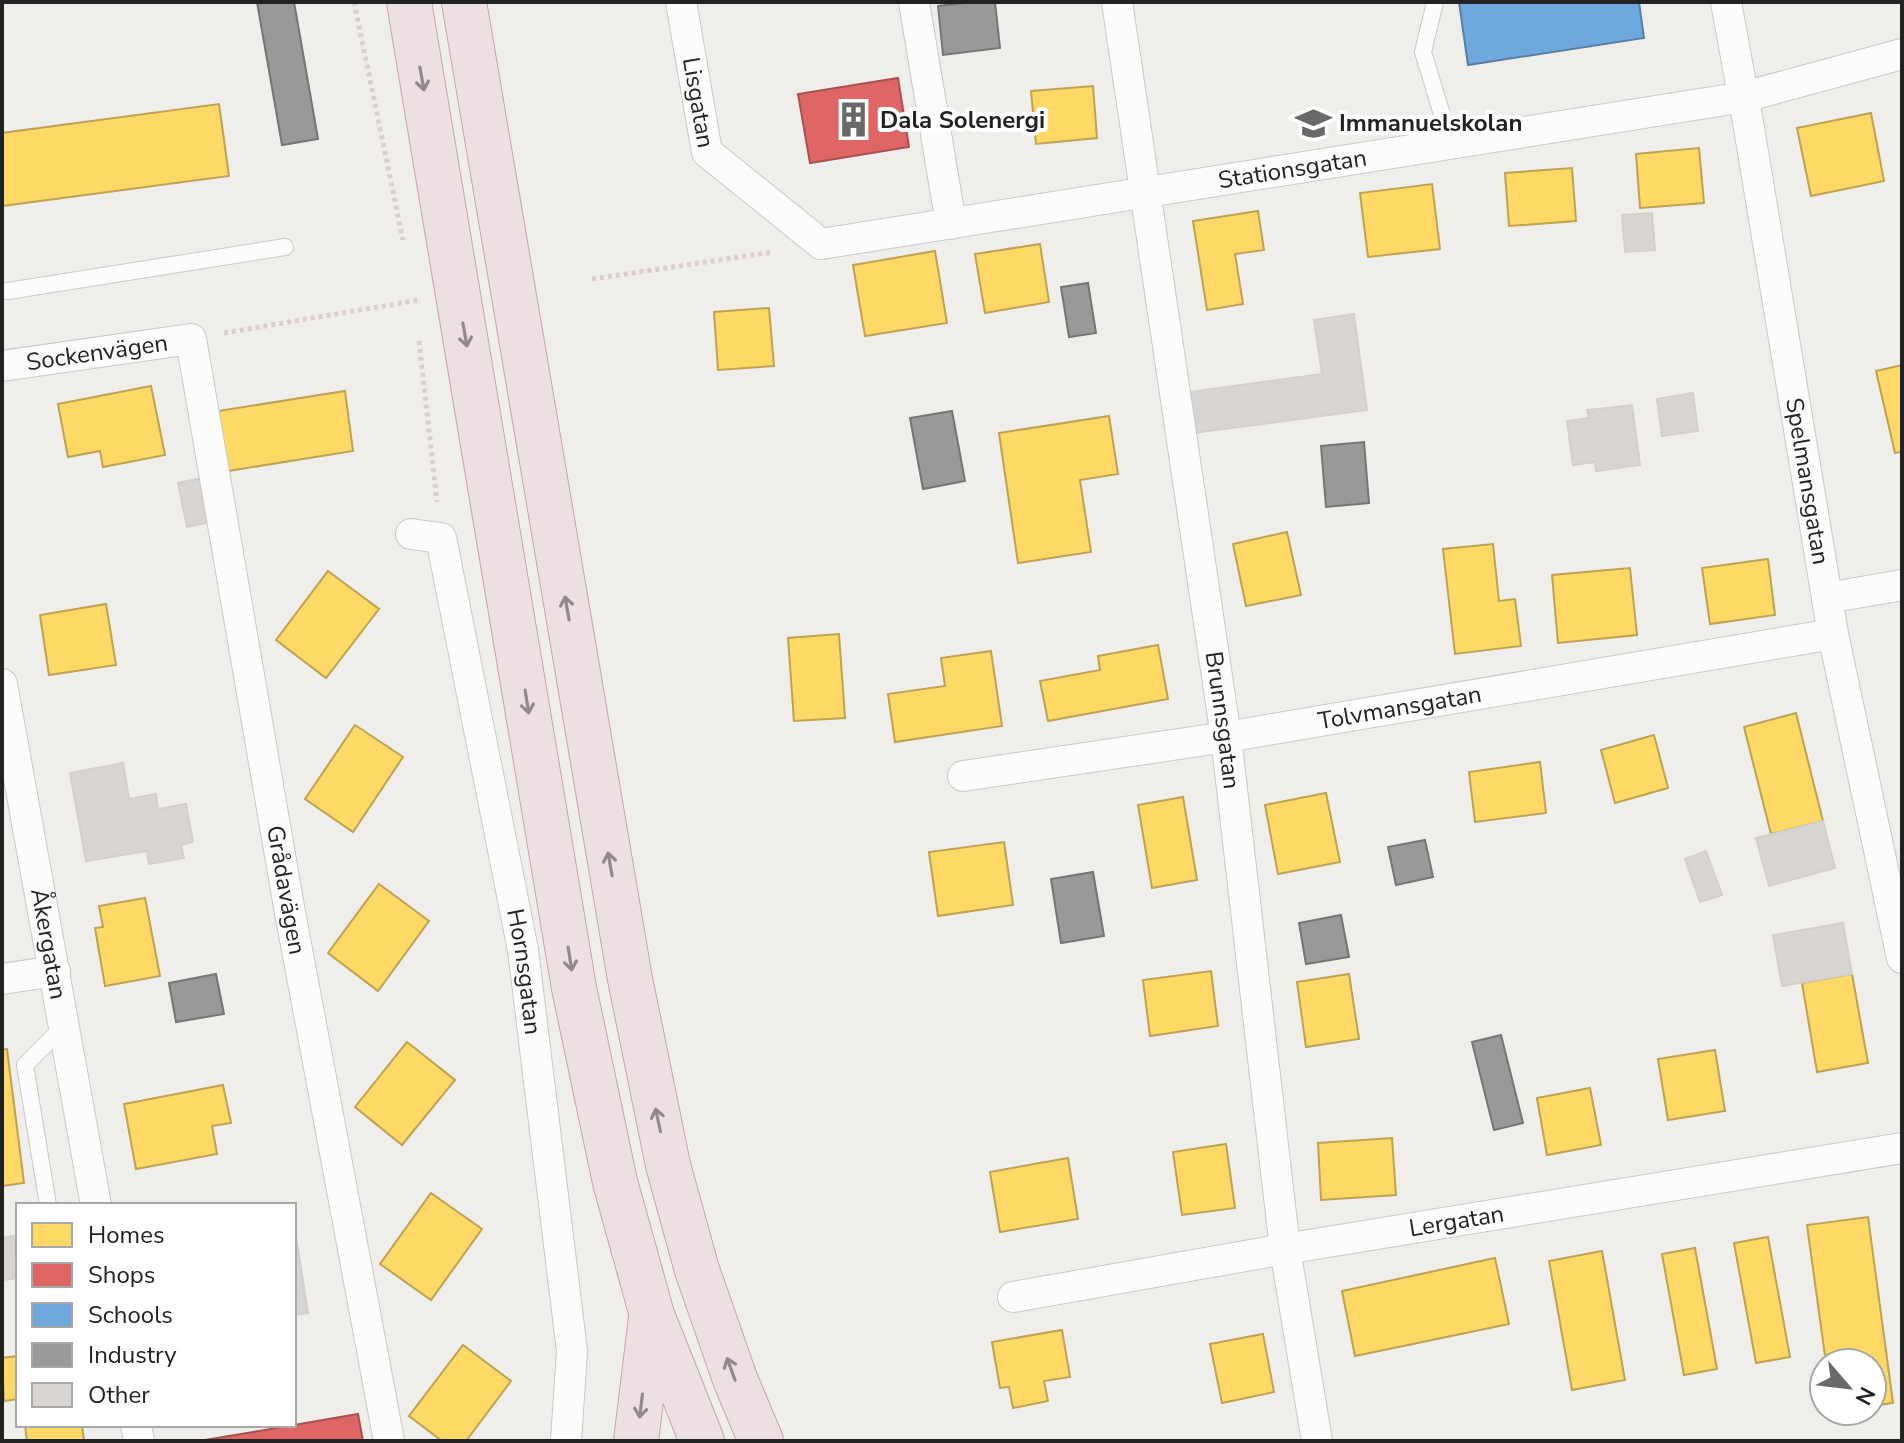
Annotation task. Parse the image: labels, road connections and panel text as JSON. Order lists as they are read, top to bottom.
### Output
{
  "streets": {
    "street": [
      "Lisgatan",
      "Stationsgatan",
      "Sockenvägen",
      "Spelmansgatan",
      "Tolvmansgatan",
      "Brunnsgatan",
      "Grådavägen",
      "Åkergatan",
      "Hornsgatan",
      "Lergatan"
    ]
  },
  "crossings": [
    ["Lisgatan", "Stationsgatan"],
    ["Stationsgatan", "Spelmansgatan"],
    ["Stationsgatan", "Brunnsgatan"],
    ["Sockenvägen", "Grådavägen"],
    ["Spelmansgatan", "Tolvmansgatan"],
    ["Tolvmansgatan", "Brunnsgatan"],
    ["Brunnsgatan", "Lergatan"]
  ],
  "places": {
    "building": ["Dala Solenergi"],
    "school or university": ["Immanuelskolan"]
  },
  "legend": [
    "Homes",
    "Shops",
    "Schools",
    "Industry",
    "Other"
  ],
  "north": "bottom right"
}
